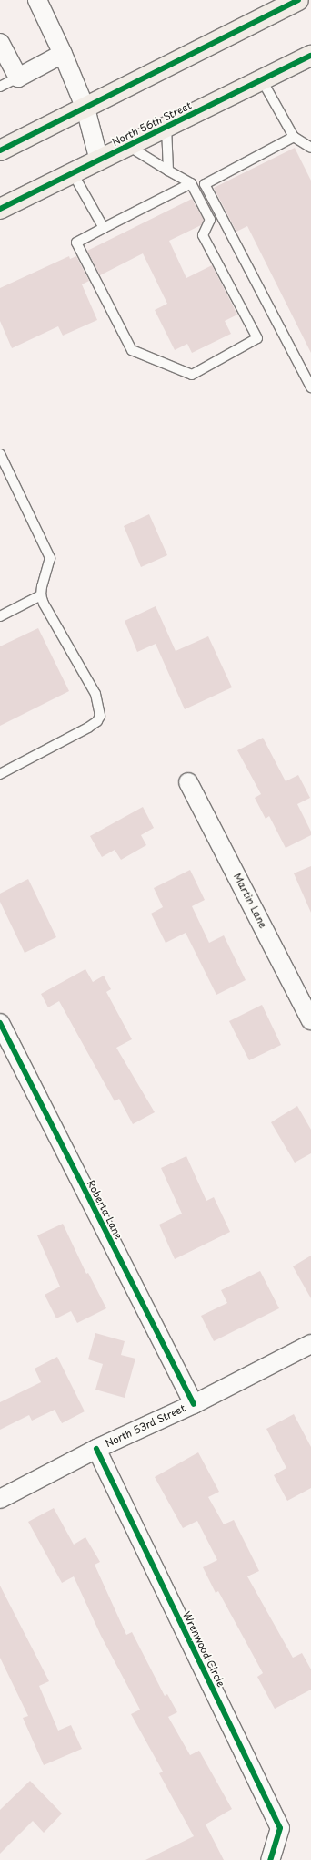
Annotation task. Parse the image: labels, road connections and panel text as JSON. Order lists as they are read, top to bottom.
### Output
{
  "streets": {
    "main road": ["North 56th Street"],
    "street": [
      "Martin Lane",
      "Roberta Lane",
      "North 53rd Street",
      "Wrenwood Circle"
    ]
  },
  "crossings": [
    ["Roberta Lane", "North 53rd Street"],
    ["North 53rd Street", "Wrenwood Circle"]
  ]
}
